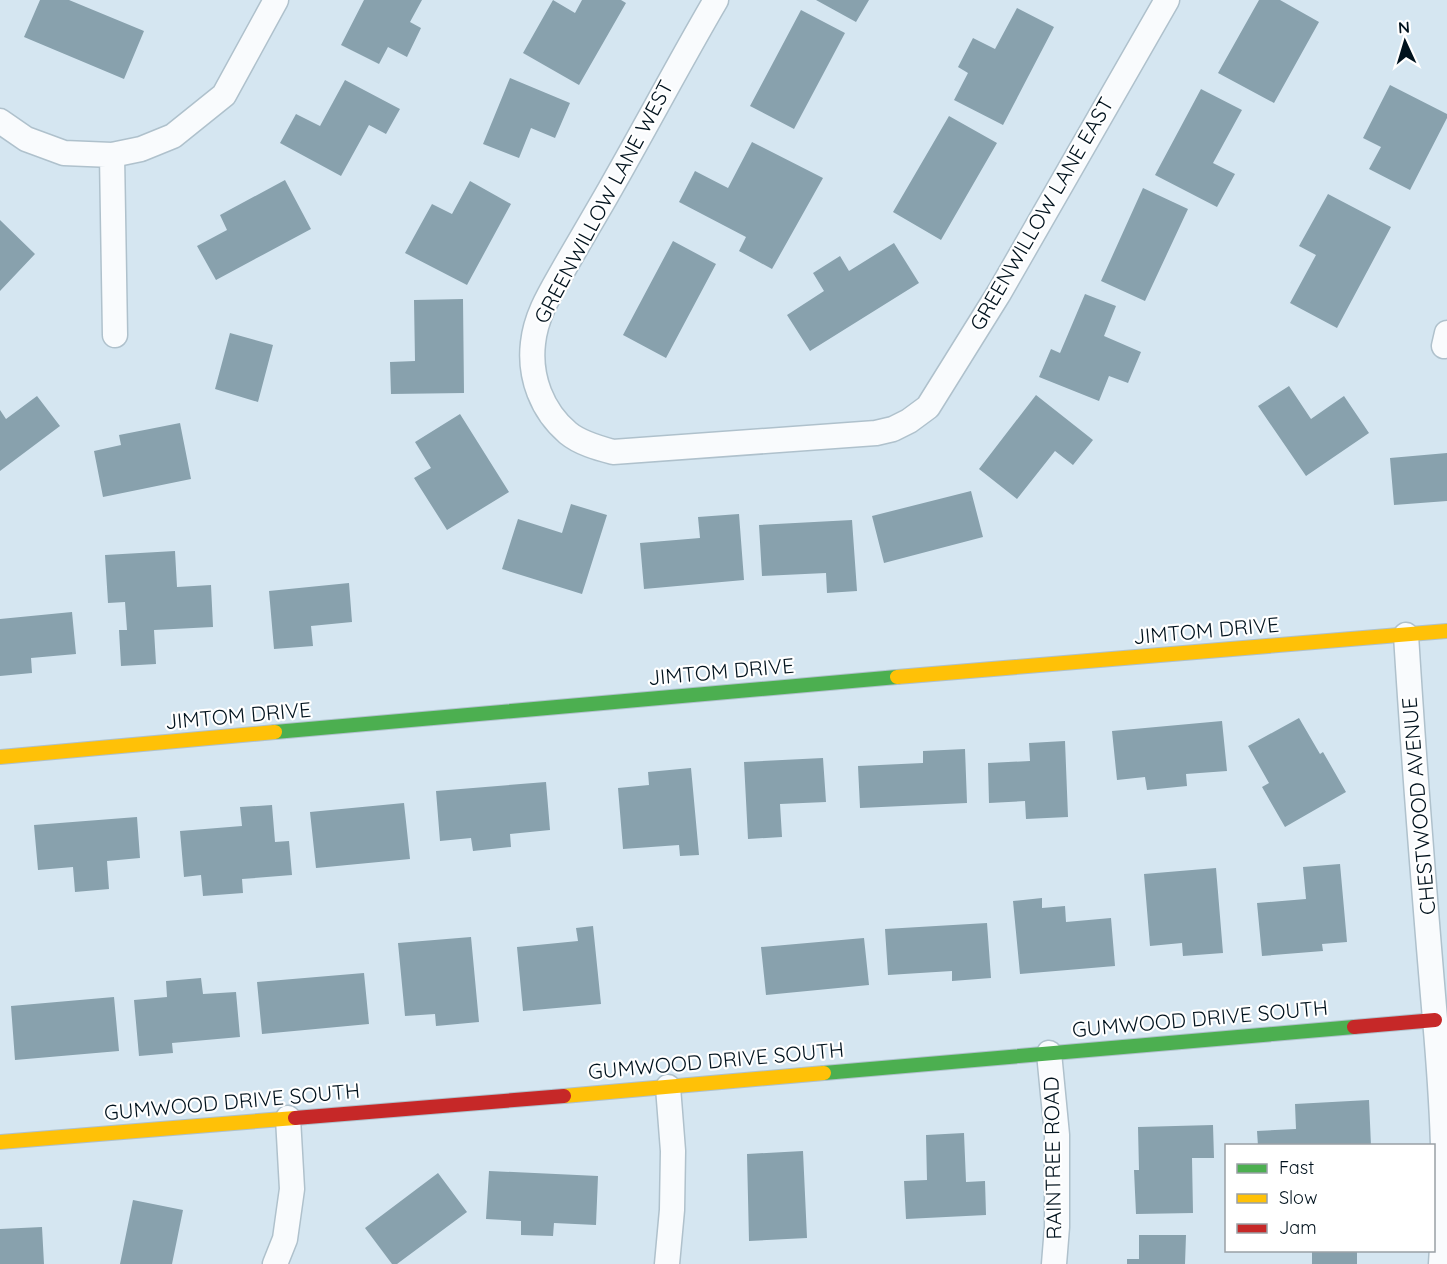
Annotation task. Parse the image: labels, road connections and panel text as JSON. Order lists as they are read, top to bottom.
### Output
{
  "streets": {
    "street": [
      "GREENWILLOW LANE WEST",
      "GREENWILLOW LANE EAST",
      "JIMTOM DRIVE",
      "CHESTWOOD AVENUE",
      "GUMWOOD DRIVE SOUTH",
      "RAINTREE ROAD"
    ]
  },
  "crossings": [
    ["GREENWILLOW LANE WEST", "GREENWILLOW LANE EAST"],
    ["JIMTOM DRIVE", "CHESTWOOD AVENUE"],
    ["CHESTWOOD AVENUE", "GUMWOOD DRIVE SOUTH"],
    ["GUMWOOD DRIVE SOUTH", "RAINTREE ROAD"]
  ],
  "legend": ["Fast", "Slow", "Jam"],
  "north": "top"
}
